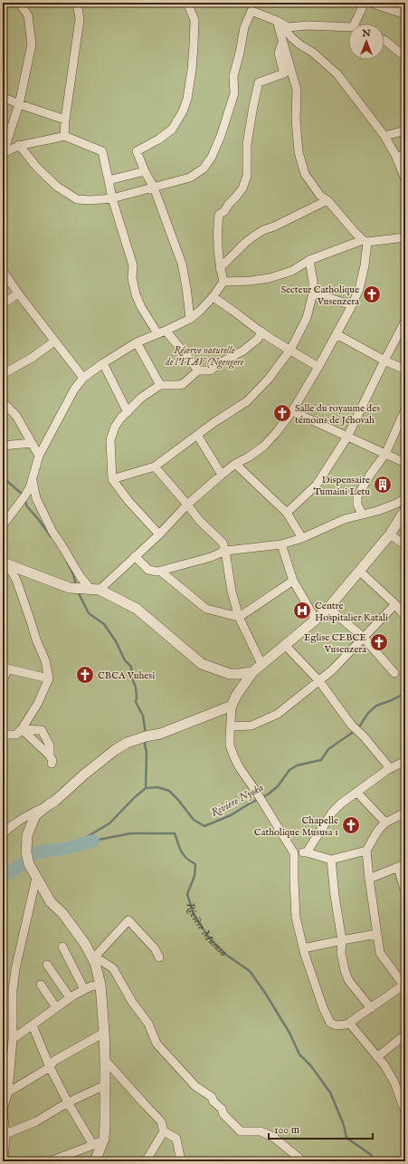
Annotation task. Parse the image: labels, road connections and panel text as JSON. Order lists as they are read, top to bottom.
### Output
{
  "water": ["Riviere Nyoka", "Rivière Mususa"],
  "parks": ["Réserve naturelle de l'ITAV (Ngengere"],
  "places": {
    "church": [
      "Secteur Catholique Vusenzera",
      "Salle du royaume des témoins de Jéhovah",
      "Eglise CEBCE Vusenzera",
      "CBCA Vuhesi",
      "Chapelle Catholique Mususa 1"
    ],
    "building": ["Dispensaire Tumaini Letu"],
    "hospital": ["Centre Hospitalier Katali"]
  },
  "scale_bar": "100 m",
  "north": "top"
}
